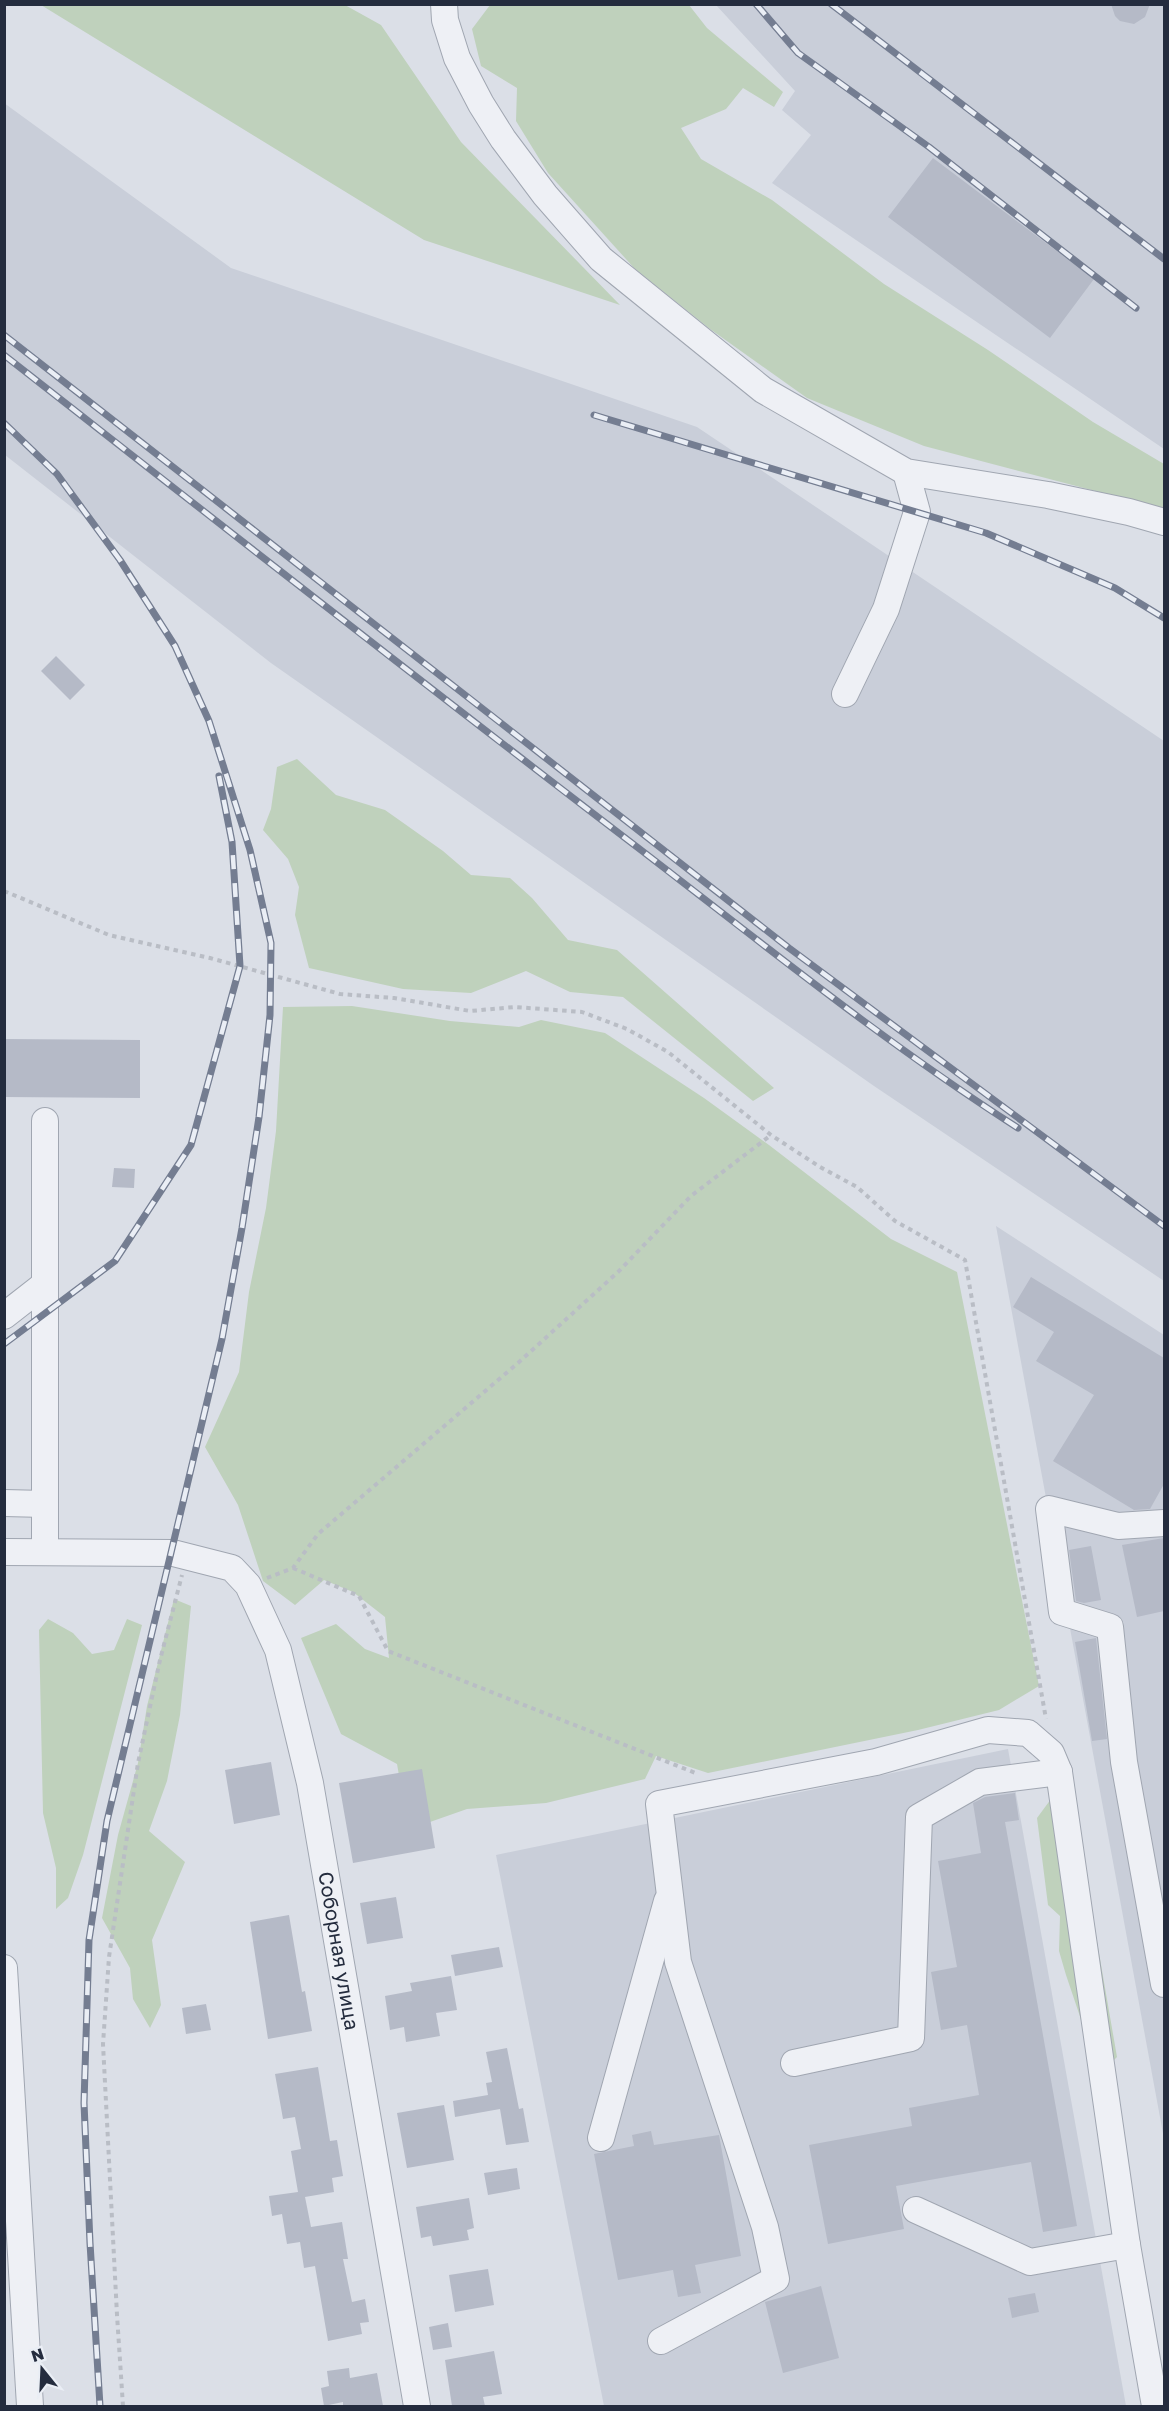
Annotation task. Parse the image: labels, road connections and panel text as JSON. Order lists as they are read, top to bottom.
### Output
{
  "streets": {
    "street": ["Соборная улица"]
  },
  "north": "top"
}
